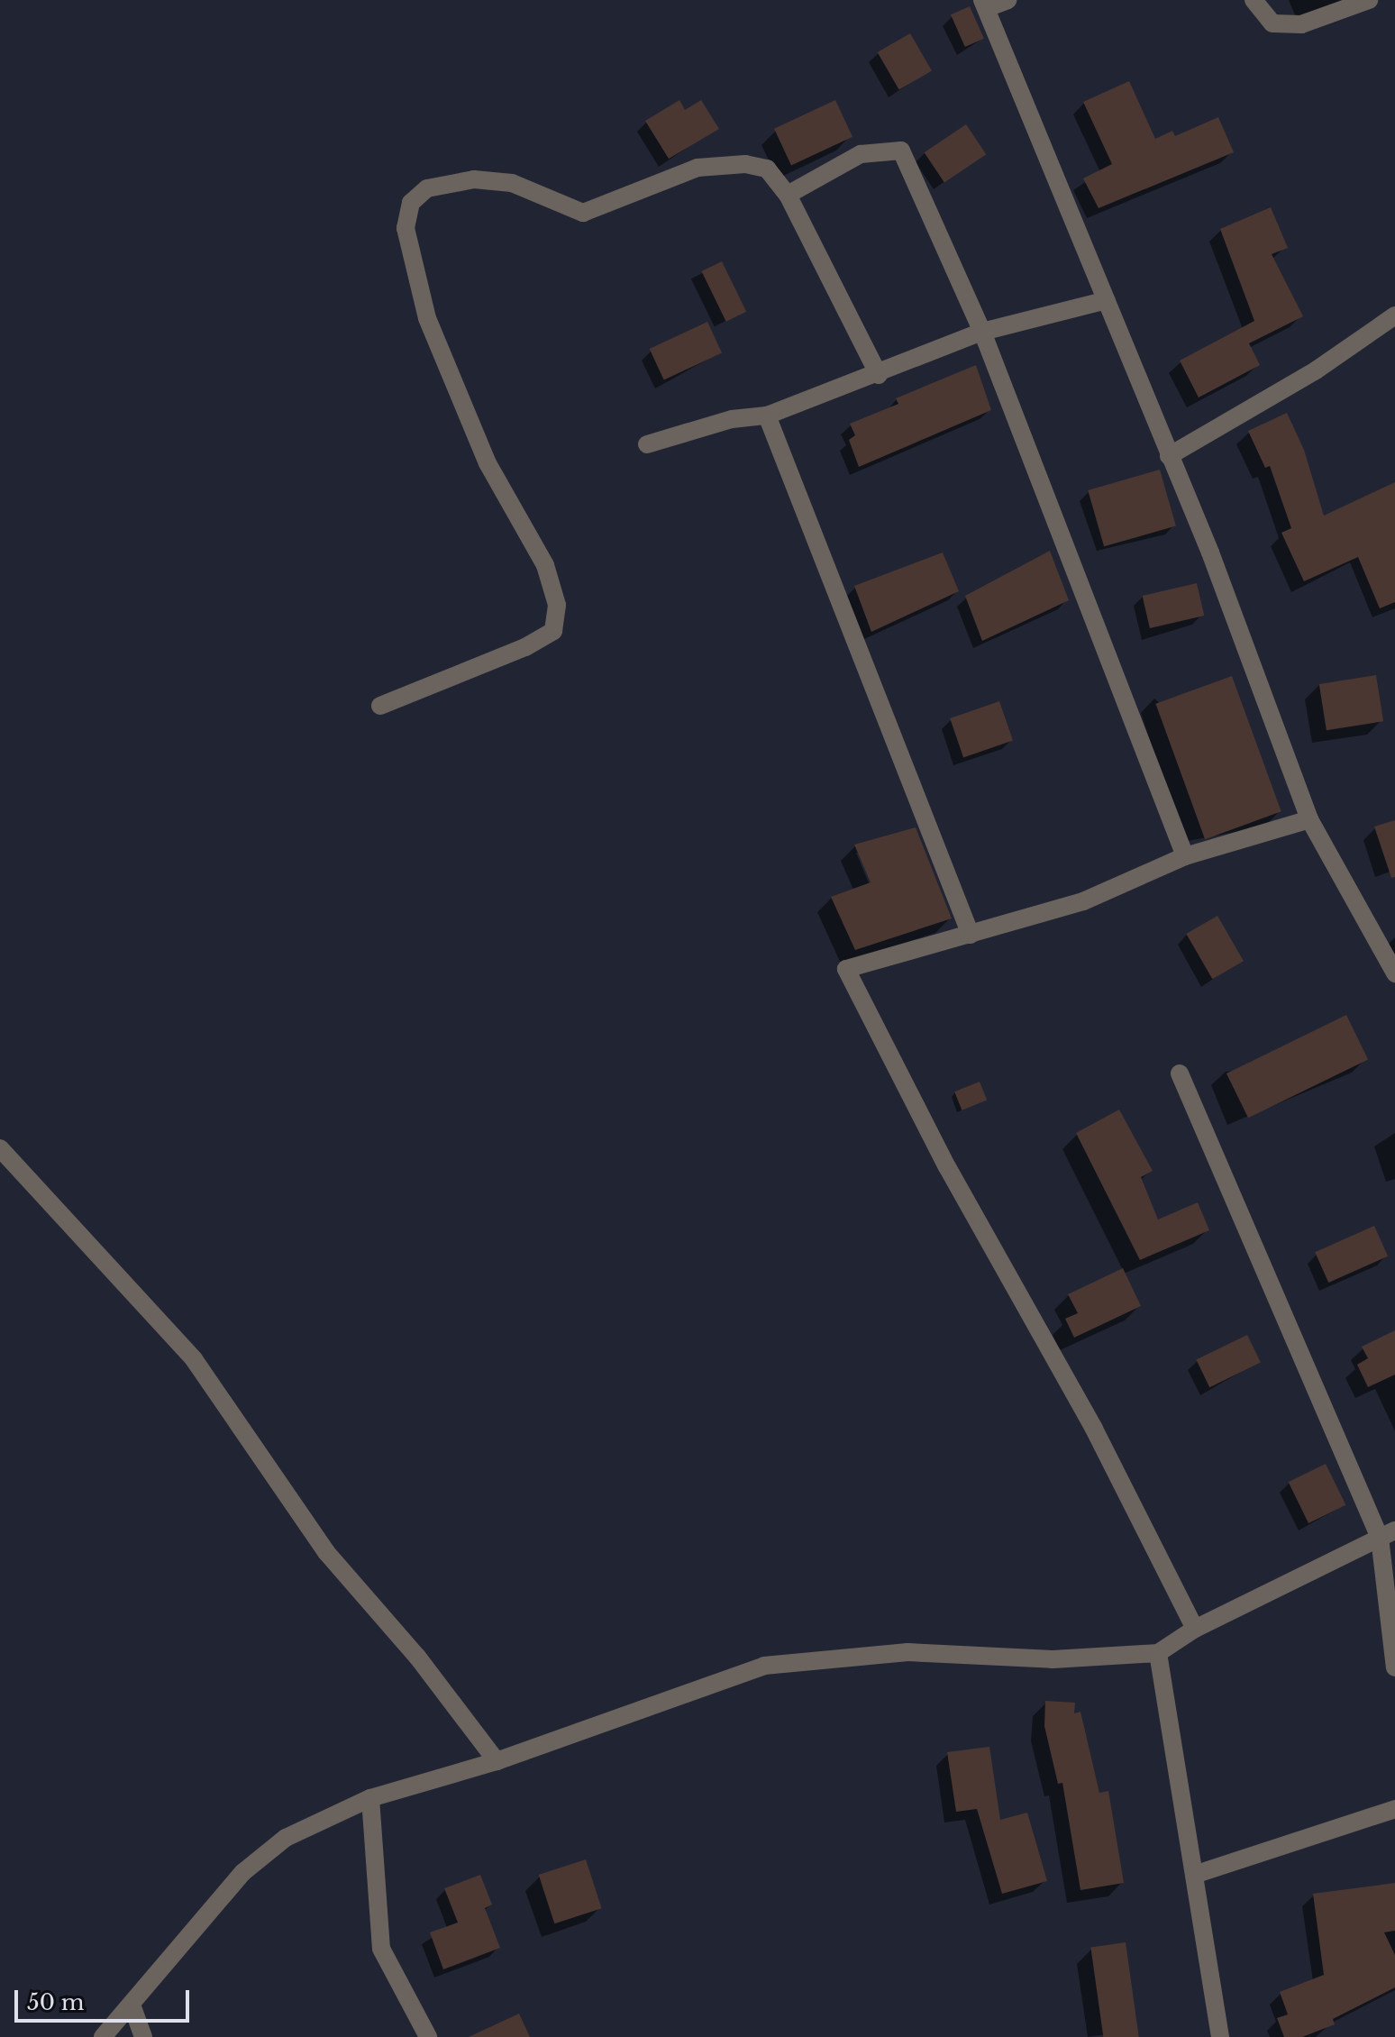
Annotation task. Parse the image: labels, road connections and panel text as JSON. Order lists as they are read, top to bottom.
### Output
{
  "scale_bar": "50 m"
}
